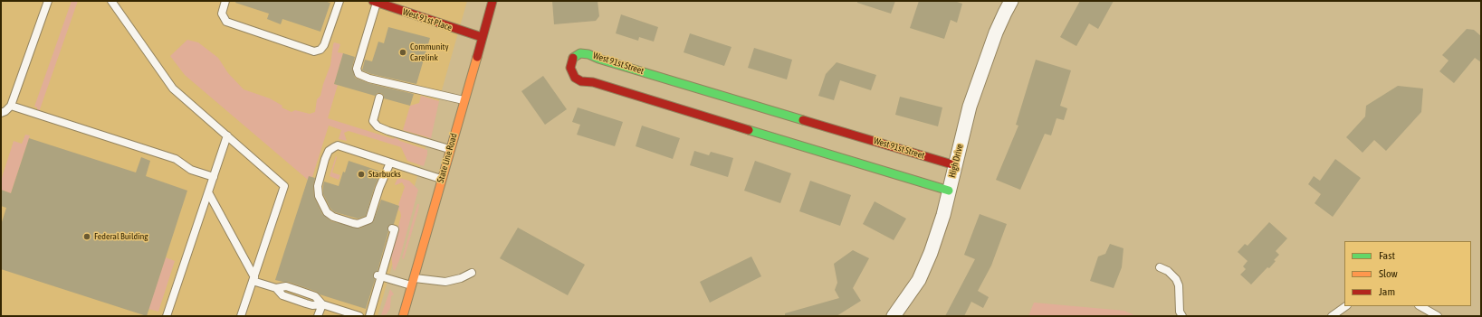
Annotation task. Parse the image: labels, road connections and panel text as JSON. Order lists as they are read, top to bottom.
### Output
{
  "streets": {
    "street": [
      "West 91st Place",
      "West 91st Street",
      "State Line Road",
      "High Drive"
    ]
  },
  "crossings": [
    ["West 91st Place", "State Line Road"],
    ["West 91st Street", "High Drive"]
  ],
  "places": ["Community Carelink", "Starbucks", "Federal Building"],
  "legend": ["Fast", "Slow", "Jam"]
}
